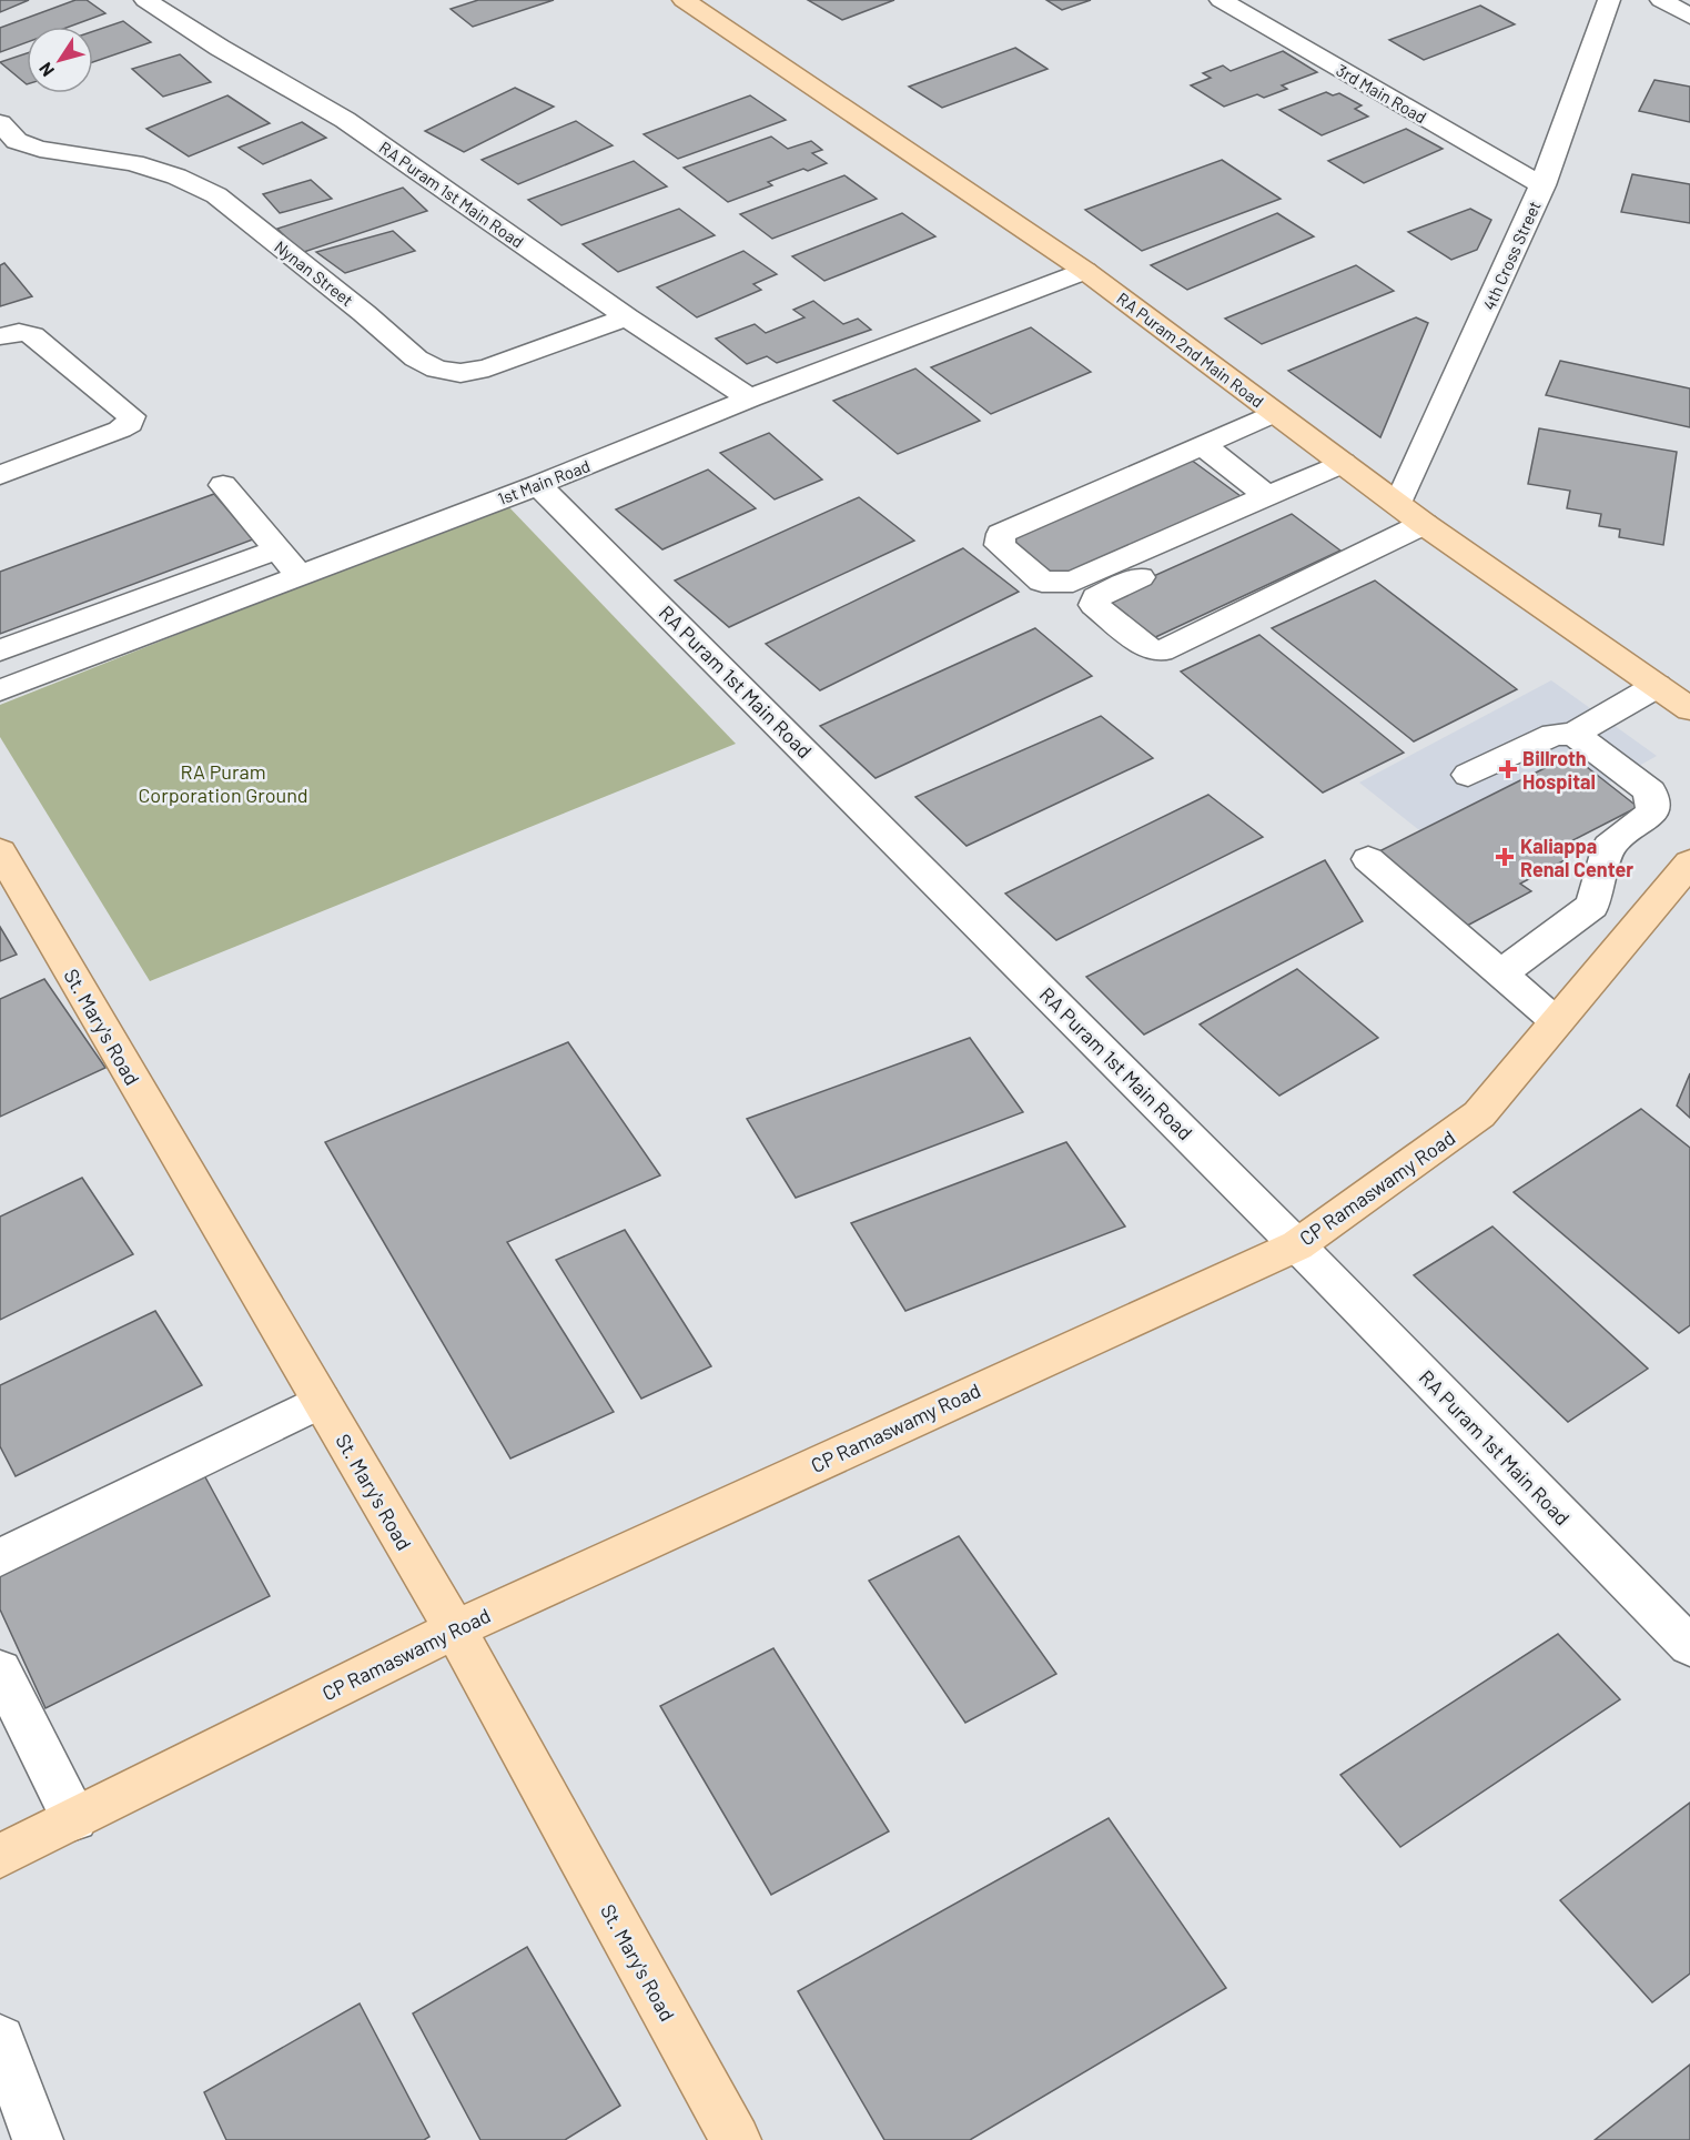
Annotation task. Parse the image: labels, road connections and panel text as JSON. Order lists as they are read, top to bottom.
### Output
{
  "streets": {
    "main road": ["RA Puram 2nd Main Road", "St. Mary's Road", "CP Ramaswamy Road"],
    "street": [
      "3rd Main Road",
      "RA Puram 1st Main Road",
      "4th Cross Street",
      "Nynan Street",
      "1st Main Road"
    ]
  },
  "crossings": [
    ["3rd Main Road", "4th Cross Street"],
    ["RA Puram 1st Main Road", "Nynan Street"],
    ["RA Puram 1st Main Road", "1st Main Road"],
    ["RA Puram 1st Main Road", "CP Ramaswamy Road"],
    ["4th Cross Street", "RA Puram 2nd Main Road"],
    ["RA Puram 2nd Main Road", "1st Main Road"],
    ["St. Mary's Road", "CP Ramaswamy Road"]
  ],
  "parks": ["RA Puram Corporation Ground"],
  "places": {
    "health": ["Billroth Hospital", "Kaliappa Renal Center"]
  },
  "north": "bottom left"
}
